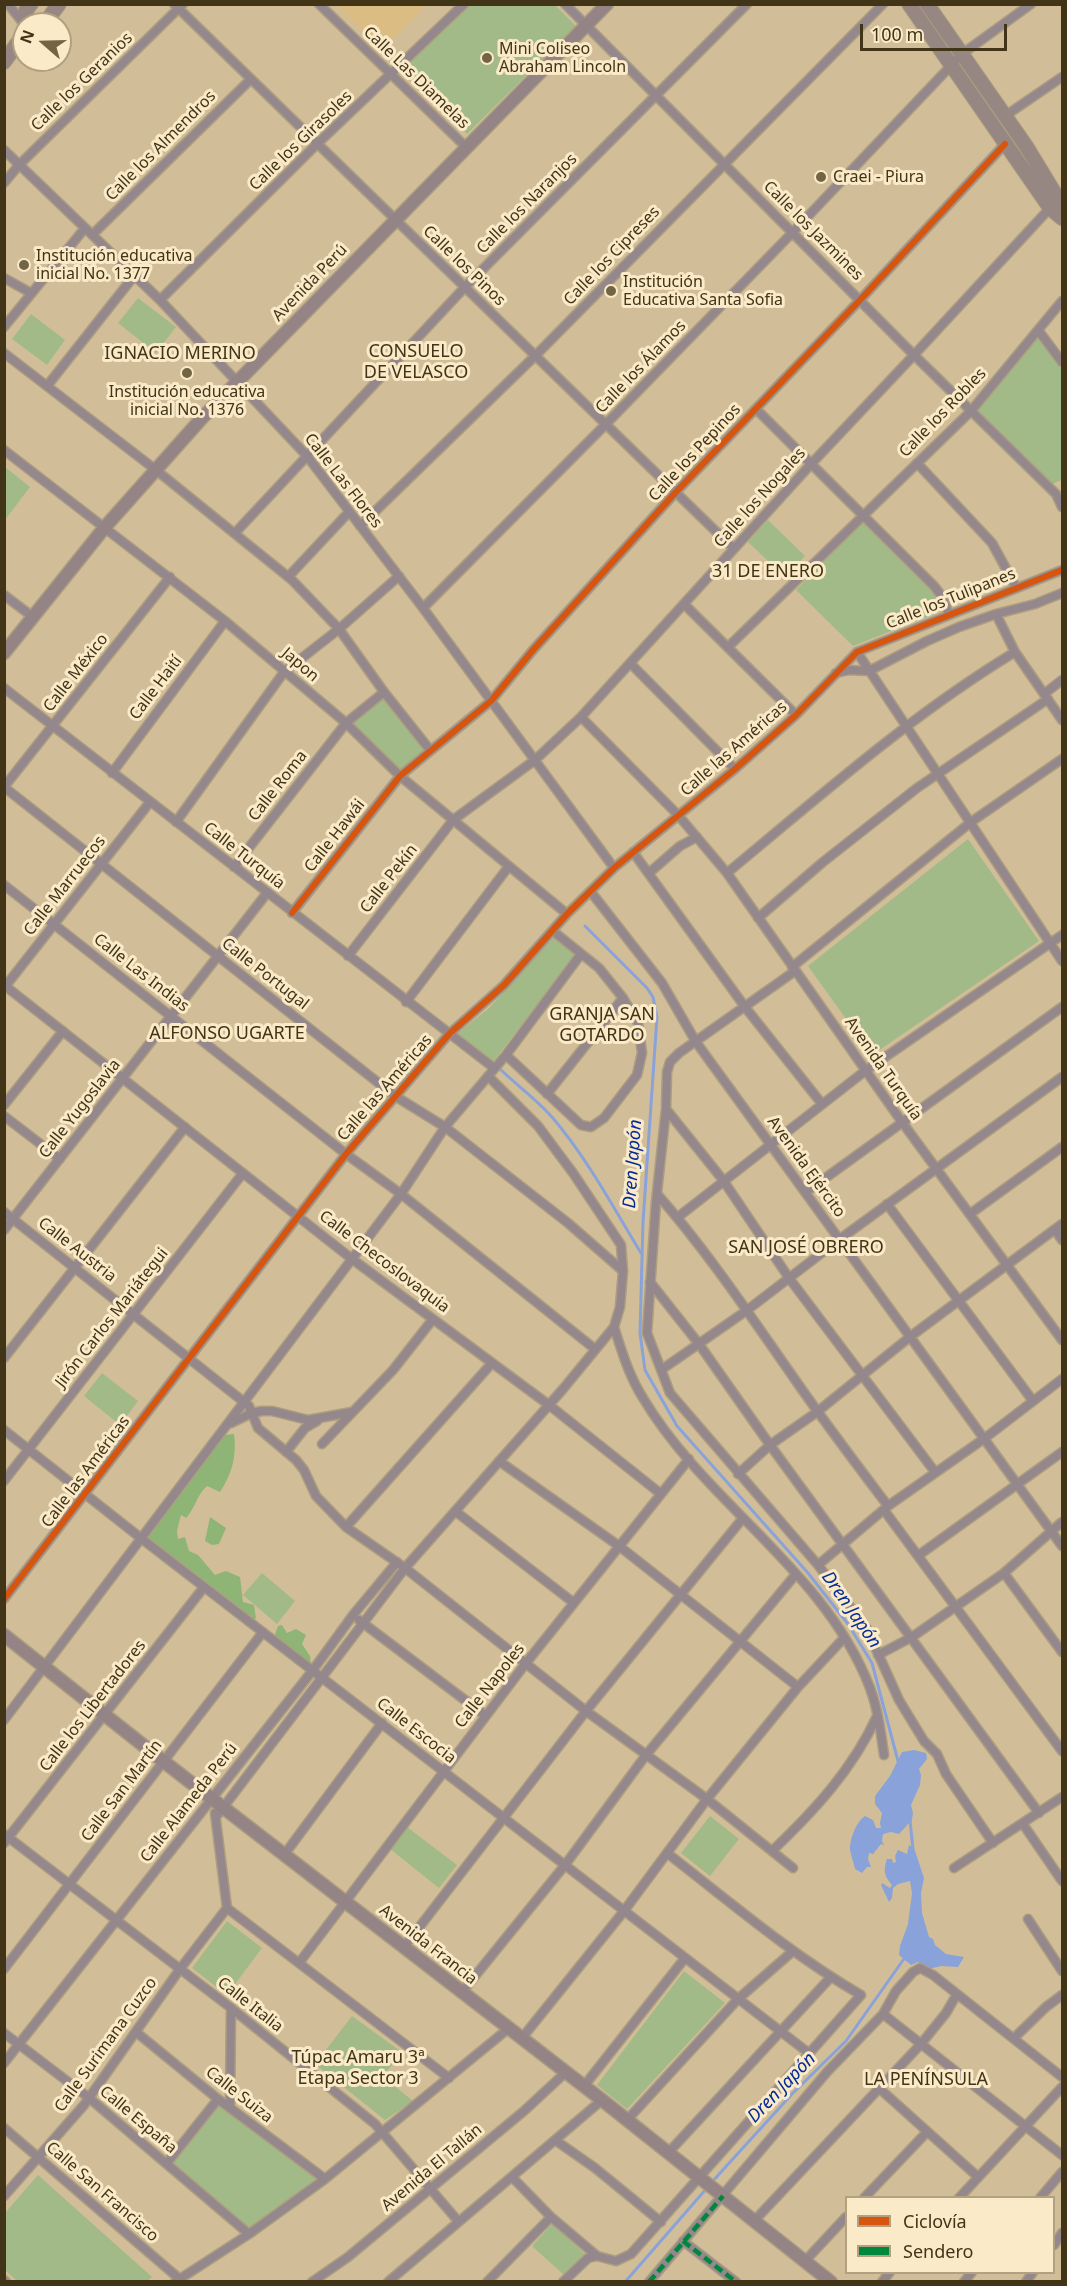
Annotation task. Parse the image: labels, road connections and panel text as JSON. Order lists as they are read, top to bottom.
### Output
{
  "streets": {
    "street": [
      "Calle Las Diamelas",
      "Calle los Geranios",
      "Calle los Girasoles",
      "Calle los Almendros",
      "Calle los Naranjos",
      "Calle los Jazmines",
      "Calle los Cipreses",
      "Calle los Pinos",
      "Avenida Perú",
      "Calle los Álamos",
      "Calle los Robles",
      "Calle los Pepinos",
      "Calle Las Flores",
      "Calle los Nogales",
      "Calle los Tulipanes",
      "Japon",
      "Calle México",
      "Calle Haití",
      "Calle las Américas",
      "Calle Roma",
      "Calle Hawái",
      "Calle Turquía",
      "Calle Pekín",
      "Calle Marruecos",
      "Calle Las Indias",
      "Calle Portugal",
      "Avenida Turquía",
      "Calle Yugoslavia",
      "Avenida Ejército",
      "Calle Austria",
      "Calle Checoslovaquia",
      "Jirón Carlos Mariátegui",
      "Calle Napoles",
      "Calle los Libertadores",
      "Calle Escocia",
      "Calle San Martín",
      "Calle Alameda Perú",
      "Avenida Francia",
      "Calle Italia",
      "Calle Surimana Cuzco",
      "Calle Suiza",
      "Calle España",
      "Avenida El Tallán",
      "Calle San Francisco"
    ]
  },
  "crossings": [
    ["Calle Las Diamelas", "Calle los Girasoles"],
    ["Calle Las Diamelas", "Avenida Perú"],
    ["Calle los Geranios", "Calle los Pinos"],
    ["Calle los Geranios", "Calle Las Flores"],
    ["Calle los Girasoles", "Calle los Pinos"],
    ["Calle los Girasoles", "Calle Las Flores"],
    ["Calle los Almendros", "Calle los Pinos"],
    ["Calle los Almendros", "Calle Las Flores"],
    ["Calle los Naranjos", "Calle los Jazmines"],
    ["Calle los Naranjos", "Calle los Pinos"],
    ["Calle los Naranjos", "Calle Las Flores"],
    ["Calle los Jazmines", "Calle los Cipreses"],
    ["Calle los Jazmines", "Avenida Perú"],
    ["Calle los Jazmines", "Calle los Álamos"],
    ["Calle los Jazmines", "Calle los Robles"],
    ["Calle los Jazmines", "Calle los Pepinos"],
    ["Calle los Jazmines", "Calle los Nogales"],
    ["Calle los Cipreses", "Calle los Pinos"],
    ["Calle los Cipreses", "Calle Las Flores"],
    ["Calle los Pinos", "Avenida Perú"],
    ["Calle los Pinos", "Calle los Álamos"],
    ["Calle los Pinos", "Calle los Pepinos"],
    ["Calle los Pinos", "Calle los Nogales"],
    ["Avenida Perú", "Calle Las Flores"],
    ["Avenida Perú", "Japon"],
    ["Calle los Álamos", "Calle Las Flores"],
    ["Calle los Pepinos", "Calle Las Flores"],
    ["Calle los Pepinos", "Japon"],
    ["Calle los Pepinos", "Calle Hawái"],
    ["Calle Las Flores", "Calle los Nogales"],
    ["Calle Las Flores", "Calle las Américas"],
    ["Calle los Nogales", "Japon"],
    ["Calle los Nogales", "Calle Pekín"],
    ["Calle los Nogales", "Avenida Turquía"],
    ["Calle los Tulipanes", "Calle las Américas"],
    ["Japon", "Calle México"],
    ["Japon", "Calle Haití"],
    ["Japon", "Calle las Américas"],
    ["Japon", "Calle Roma"],
    ["Japon", "Calle Hawái"],
    ["Japon", "Calle Pekín"],
    ["Calle México", "Calle Turquía"],
    ["Calle México", "Calle Portugal"],
    ["Calle Haití", "Calle Turquía"],
    ["Calle las Américas", "Calle Turquía"],
    ["Calle las Américas", "Calle Las Indias"],
    ["Calle las Américas", "Calle Portugal"],
    ["Calle las Américas", "Avenida Turquía"],
    ["Calle las Américas", "Avenida Ejército"],
    ["Calle las Américas", "Calle Austria"],
    ["Calle las Américas", "Calle Checoslovaquia"],
    ["Calle las Américas", "Calle Escocia"],
    ["Calle Roma", "Calle Turquía"],
    ["Calle Hawái", "Calle Turquía"],
    ["Calle Turquía", "Calle Pekín"],
    ["Calle Turquía", "Calle Marruecos"],
    ["Calle Turquía", "Calle Portugal"],
    ["Calle Turquía", "Calle Yugoslavia"],
    ["Calle Marruecos", "Calle Las Indias"],
    ["Calle Marruecos", "Calle Portugal"],
    ["Calle Marruecos", "Calle Checoslovaquia"],
    ["Calle Las Indias", "Calle Yugoslavia"],
    ["Calle Portugal", "Calle Yugoslavia"],
    ["Calle Yugoslavia", "Calle Austria"],
    ["Calle Yugoslavia", "Calle Checoslovaquia"],
    ["Calle Austria", "Jirón Carlos Mariátegui"],
    ["Calle Austria", "Calle Napoles"],
    ["Calle Austria", "Calle Alameda Perú"],
    ["Calle Checoslovaquia", "Jirón Carlos Mariátegui"],
    ["Calle Checoslovaquia", "Calle Napoles"],
    ["Jirón Carlos Mariátegui", "Calle Escocia"],
    ["Calle Napoles", "Calle Escocia"],
    ["Calle Napoles", "Avenida Francia"],
    ["Calle los Libertadores", "Calle Escocia"],
    ["Calle los Libertadores", "Avenida Francia"],
    ["Calle los Libertadores", "Calle Italia"],
    ["Calle Escocia", "Calle San Martín"],
    ["Calle Escocia", "Calle Alameda Perú"],
    ["Calle San Martín", "Avenida Francia"],
    ["Calle San Martín", "Calle Italia"],
    ["Calle Alameda Perú", "Avenida Francia"],
    ["Calle Alameda Perú", "Calle Italia"],
    ["Calle Alameda Perú", "Calle España"],
    ["Avenida Francia", "Avenida El Tallán"],
    ["Calle Italia", "Calle Surimana Cuzco"],
    ["Calle Italia", "Avenida El Tallán"],
    ["Calle Surimana Cuzco", "Calle Suiza"],
    ["Calle Surimana Cuzco", "Calle España"],
    ["Calle Surimana Cuzco", "Calle San Francisco"]
  ],
  "districts": [
    "CONSUELO DE VELASCO",
    "IGNACIO MERINO",
    "31 DE ENERO",
    "GRANJA SAN GOTARDO",
    "ALFONSO UGARTE",
    "SAN JOSÉ OBRERO",
    "Túpac Amaru 3ª Etapa Sector 3",
    "LA PENÍNSULA"
  ],
  "water": ["Dren Japón"],
  "places": [
    "Mini Coliseo Abraham Lincoln",
    "Craei - Piura",
    "Institución educativa inicial No. 1377",
    "Institución Educativa Santa Sofia",
    "Institución educativa inicial No. 1376"
  ],
  "legend": ["Ciclovía", "Sendero"],
  "scale_bar": "100 m",
  "north": "left"
}
